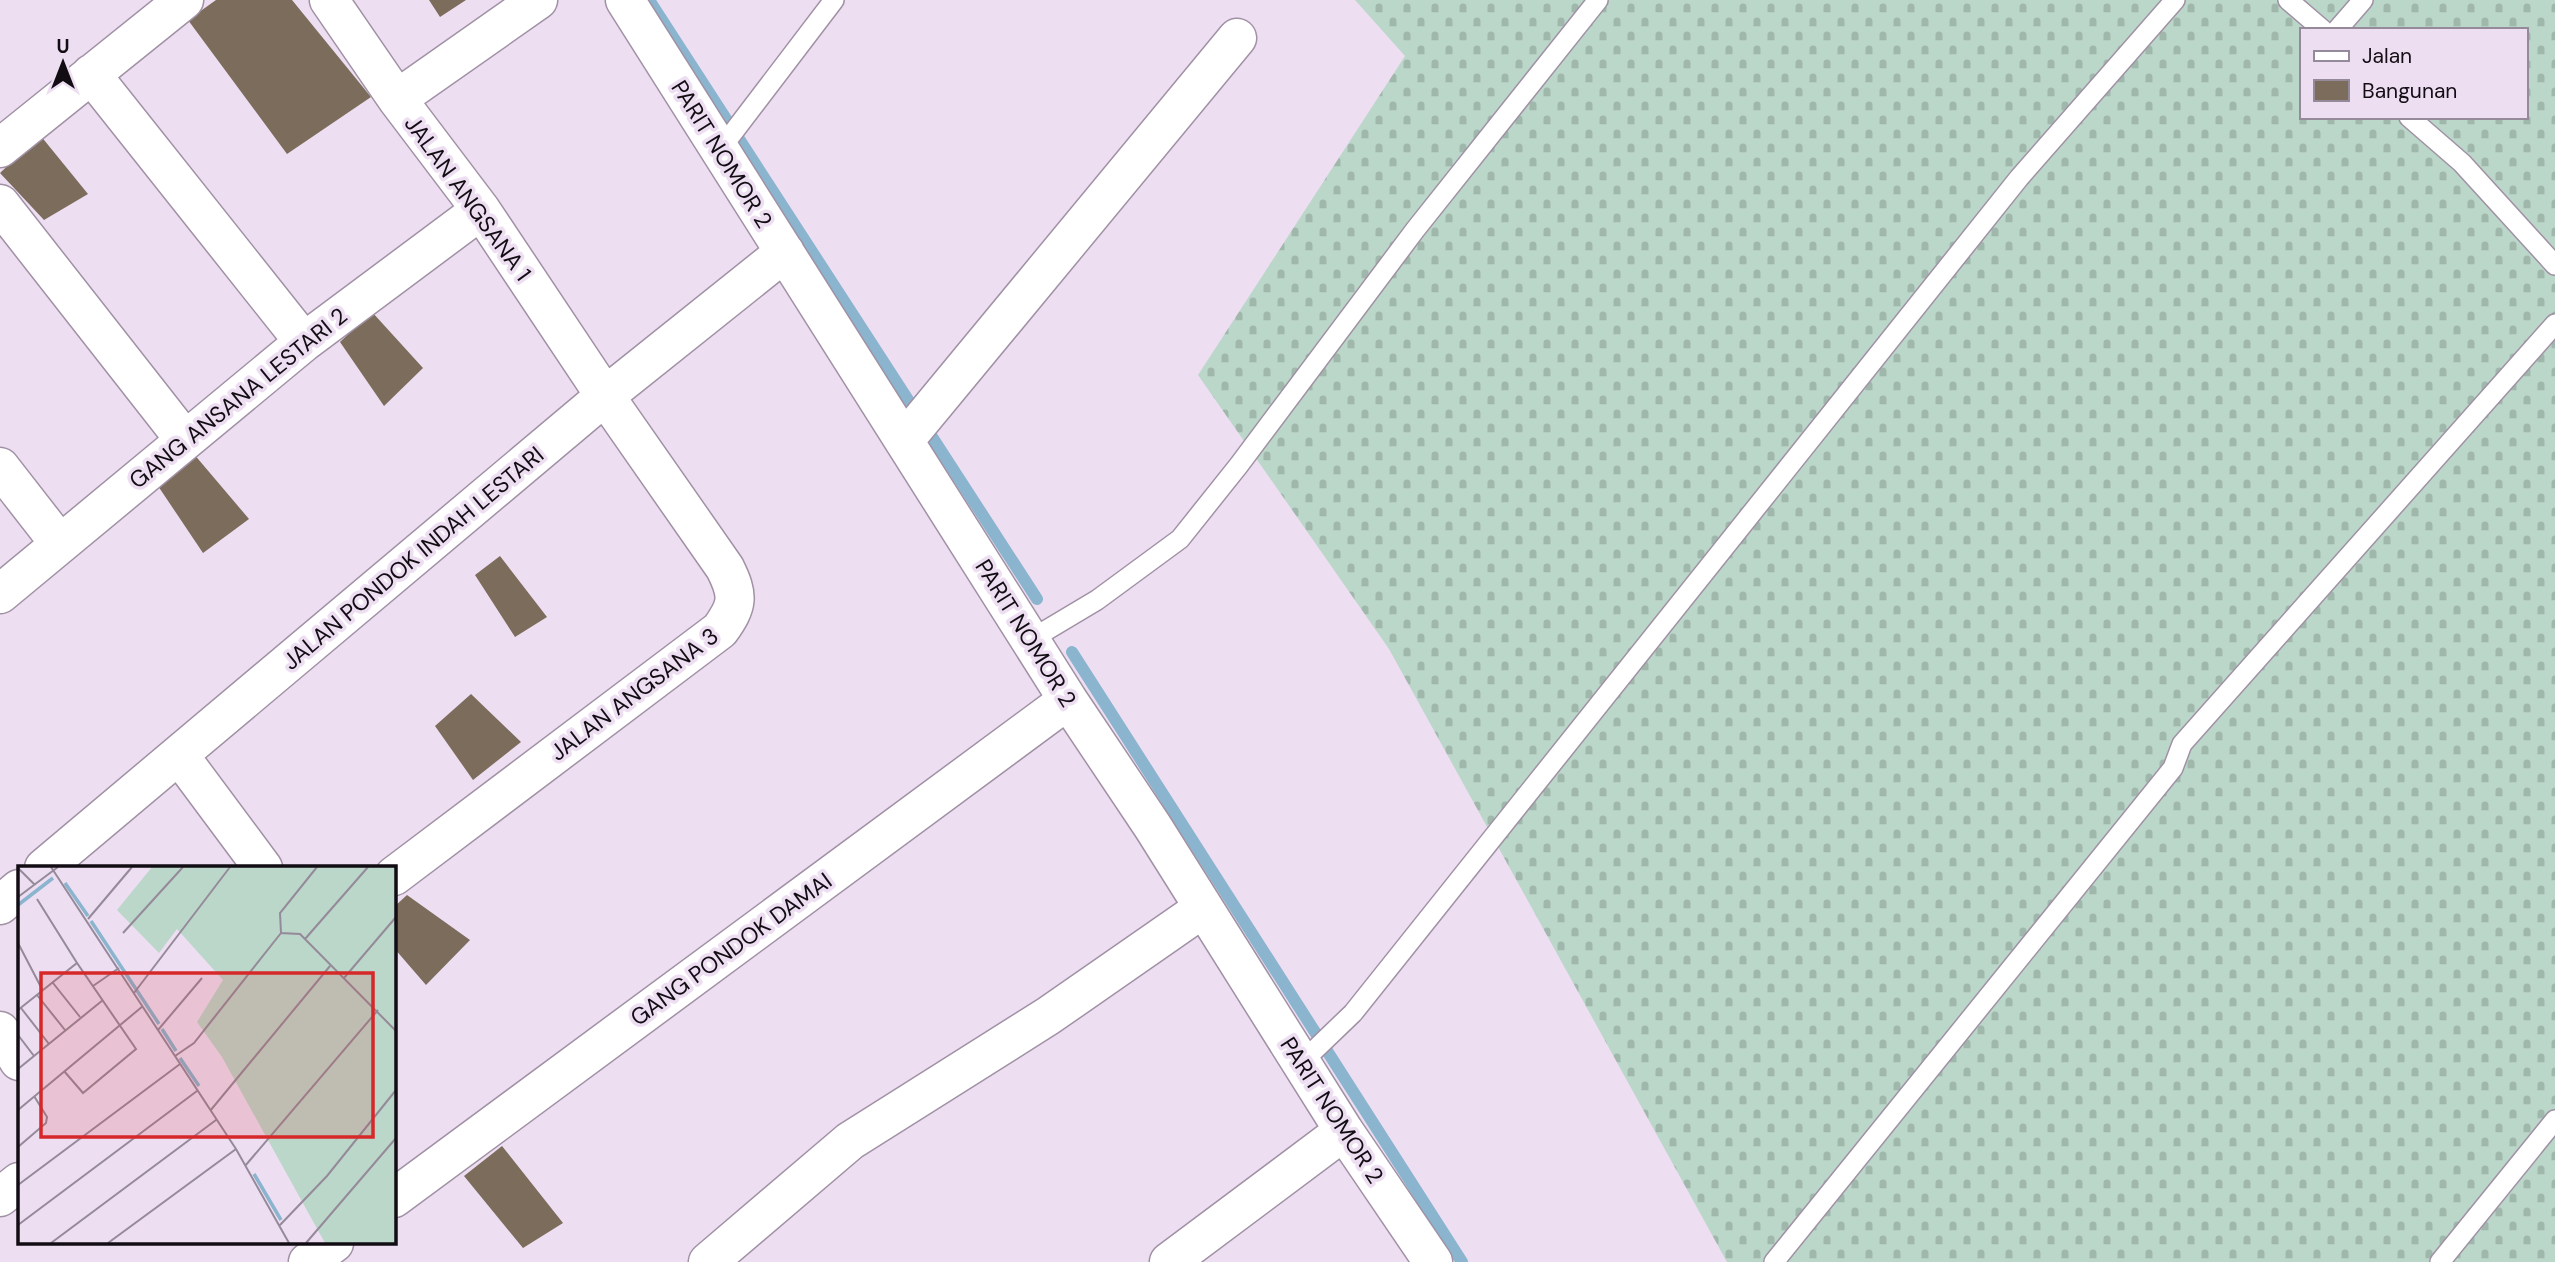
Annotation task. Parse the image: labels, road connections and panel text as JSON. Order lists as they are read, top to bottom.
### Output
{
  "streets": {
    "street": [
      "PARIT NOMOR 2",
      "JALAN ANGSANA 1",
      "GANG ANSANA LESTARI 2",
      "JALAN PONDOK INDAH LESTARI",
      "JALAN ANGSANA 3",
      "GANG PONDOK DAMAI"
    ]
  },
  "crossings": [
    ["PARIT NOMOR 2", "JALAN PONDOK INDAH LESTARI"],
    ["PARIT NOMOR 2", "GANG PONDOK DAMAI"],
    ["JALAN ANGSANA 1", "GANG ANSANA LESTARI 2"],
    ["JALAN ANGSANA 1", "JALAN PONDOK INDAH LESTARI"],
    ["JALAN ANGSANA 1", "JALAN ANGSANA 3"],
    ["JALAN PONDOK INDAH LESTARI", "JALAN ANGSANA 3"]
  ],
  "legend": ["Jalan", "Bangunan"],
  "north": "top"
}
